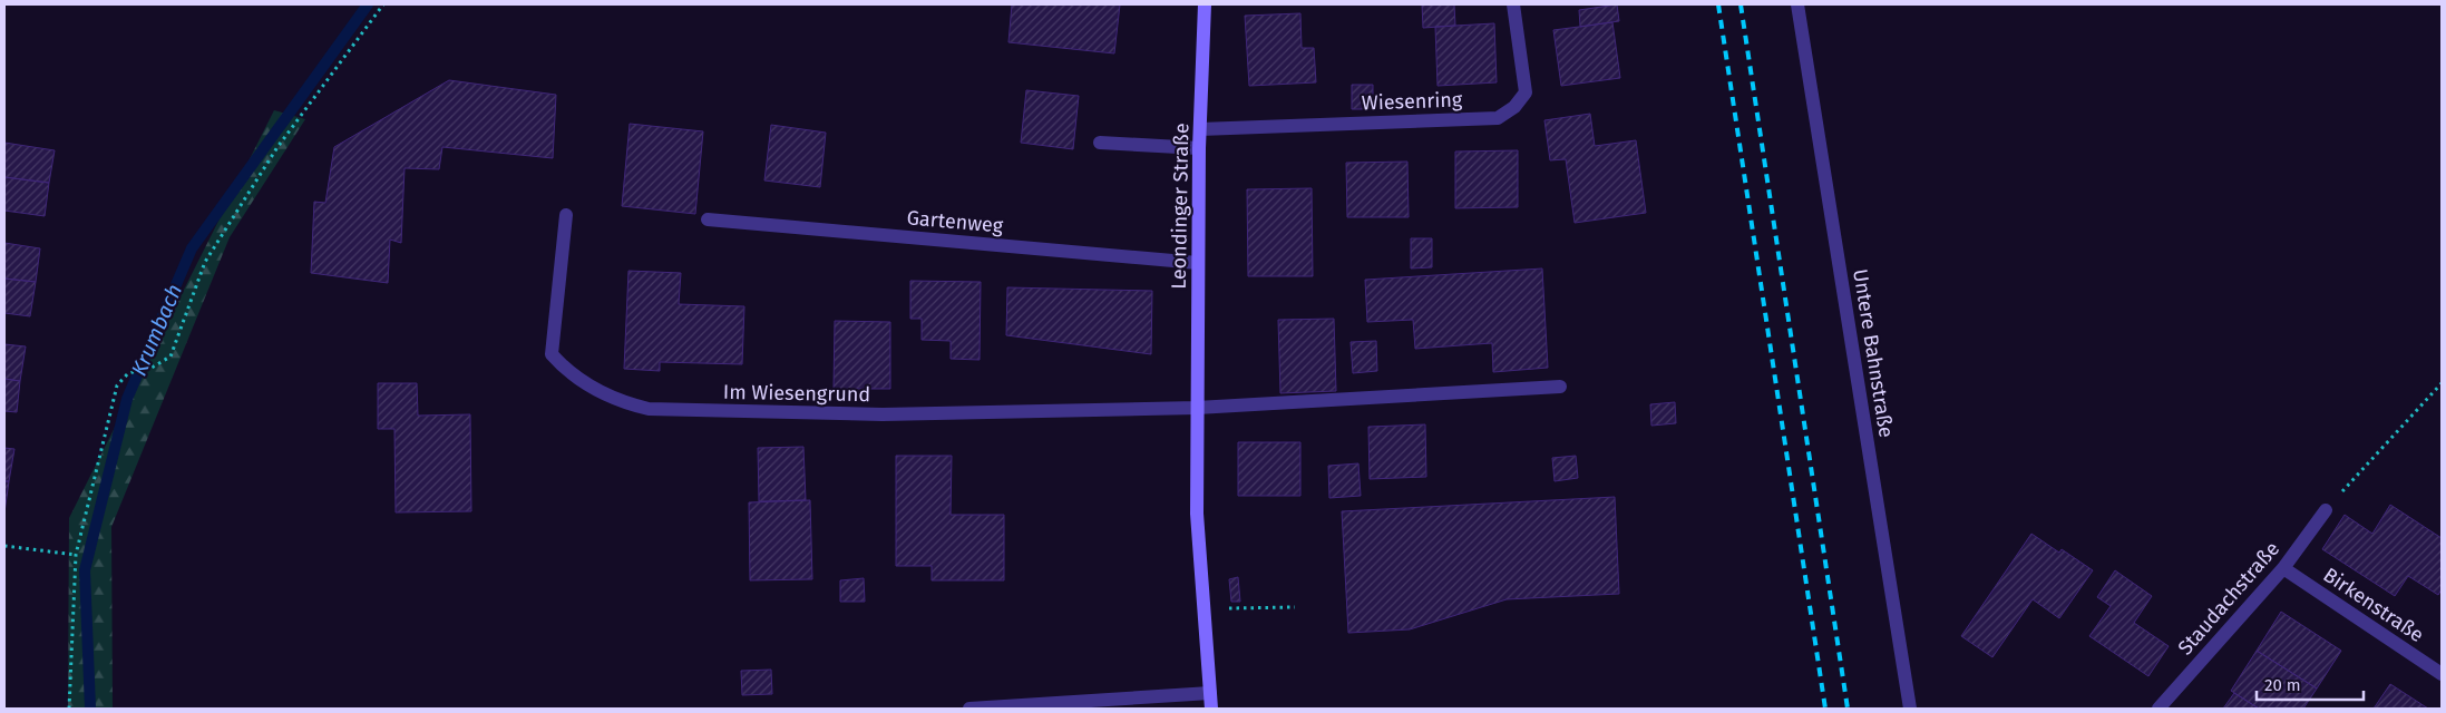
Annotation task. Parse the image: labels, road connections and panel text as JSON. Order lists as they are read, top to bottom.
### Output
{
  "streets": {
    "street": [
      "Wiesenring",
      "Leondinger Straße",
      "Gartenweg",
      "Untere Bahnstraße",
      "Im Wiesengrund",
      "Staudachstraße",
      "Birkenstraße"
    ]
  },
  "crossings": [
    ["Wiesenring", "Leondinger Straße"],
    ["Leondinger Straße", "Gartenweg"],
    ["Leondinger Straße", "Im Wiesengrund"],
    ["Staudachstraße", "Birkenstraße"]
  ],
  "water": ["Krumbach"],
  "scale_bar": "20 m"
}
